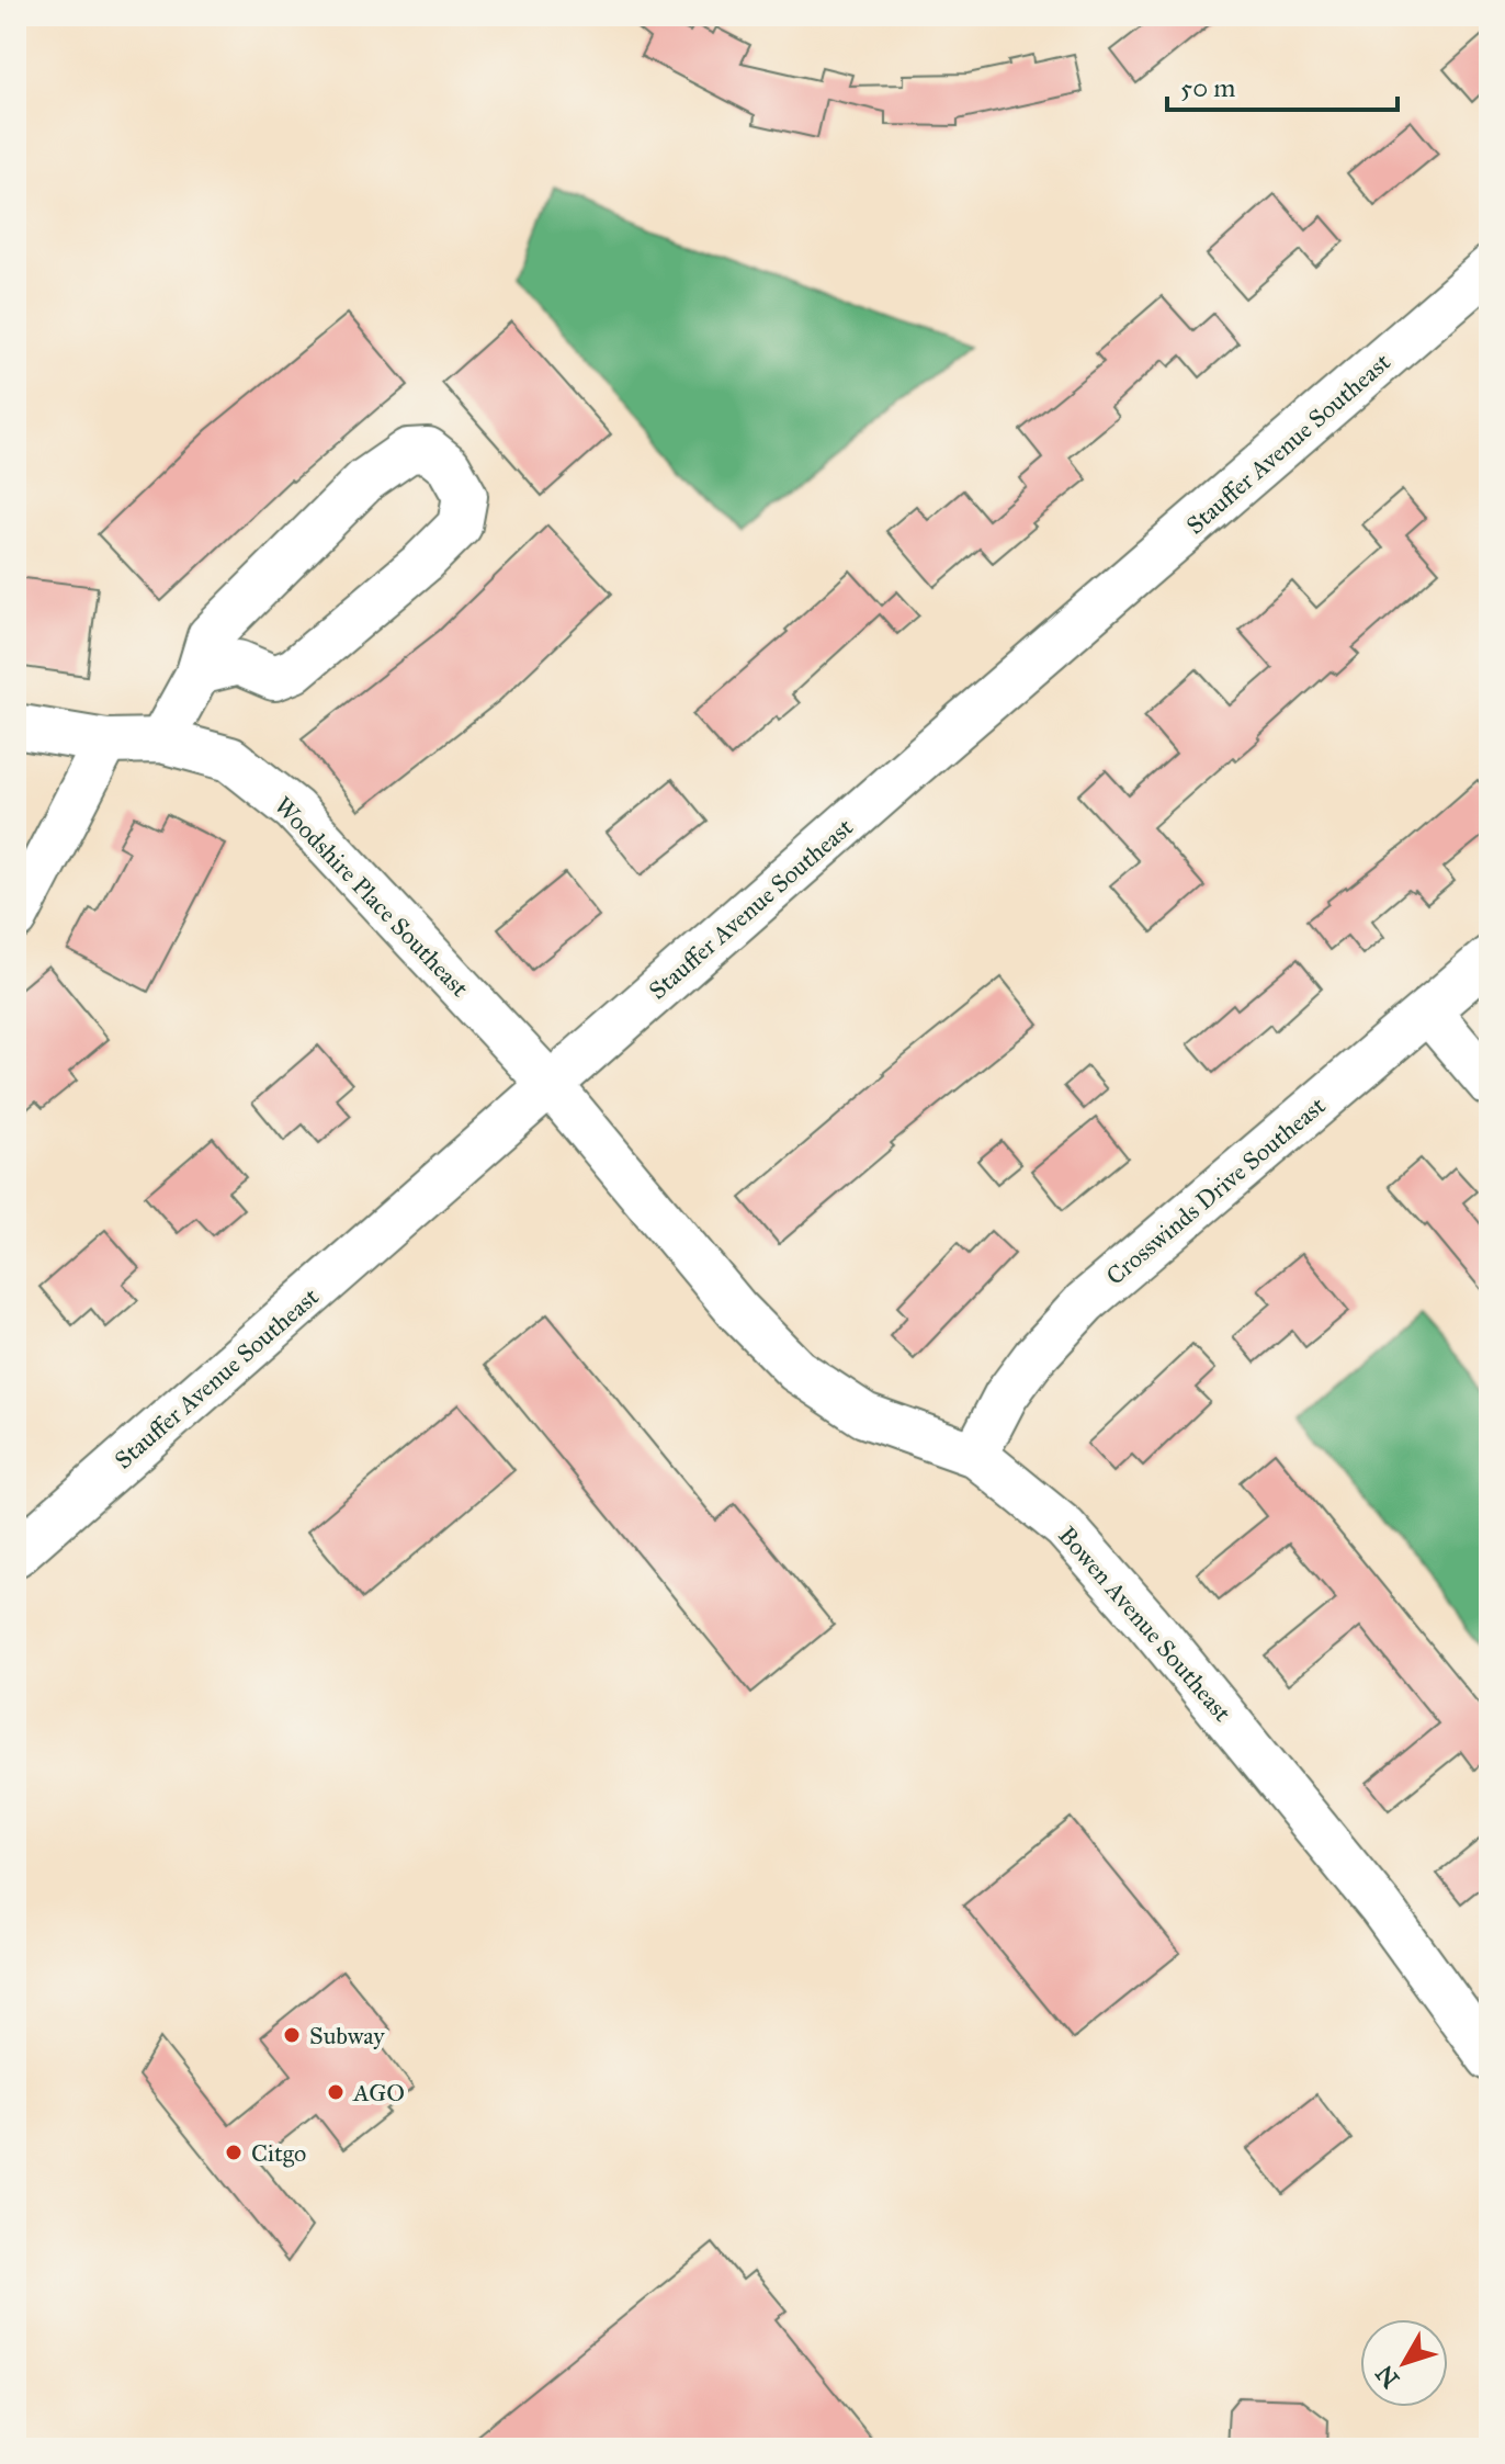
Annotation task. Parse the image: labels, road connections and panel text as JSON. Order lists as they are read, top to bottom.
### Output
{
  "streets": {
    "street": [
      "Stauffer Avenue Southeast",
      "Woodshire Place Southeast",
      "Crosswinds Drive Southeast",
      "Bowen Avenue Southeast"
    ]
  },
  "crossings": [
    ["Stauffer Avenue Southeast", "Woodshire Place Southeast"],
    ["Stauffer Avenue Southeast", "Bowen Avenue Southeast"],
    ["Woodshire Place Southeast", "Bowen Avenue Southeast"],
    ["Crosswinds Drive Southeast", "Bowen Avenue Southeast"]
  ],
  "places": ["Subway", "AGO", "Citgo"],
  "scale_bar": "50 m",
  "north": "bottom left"
}
